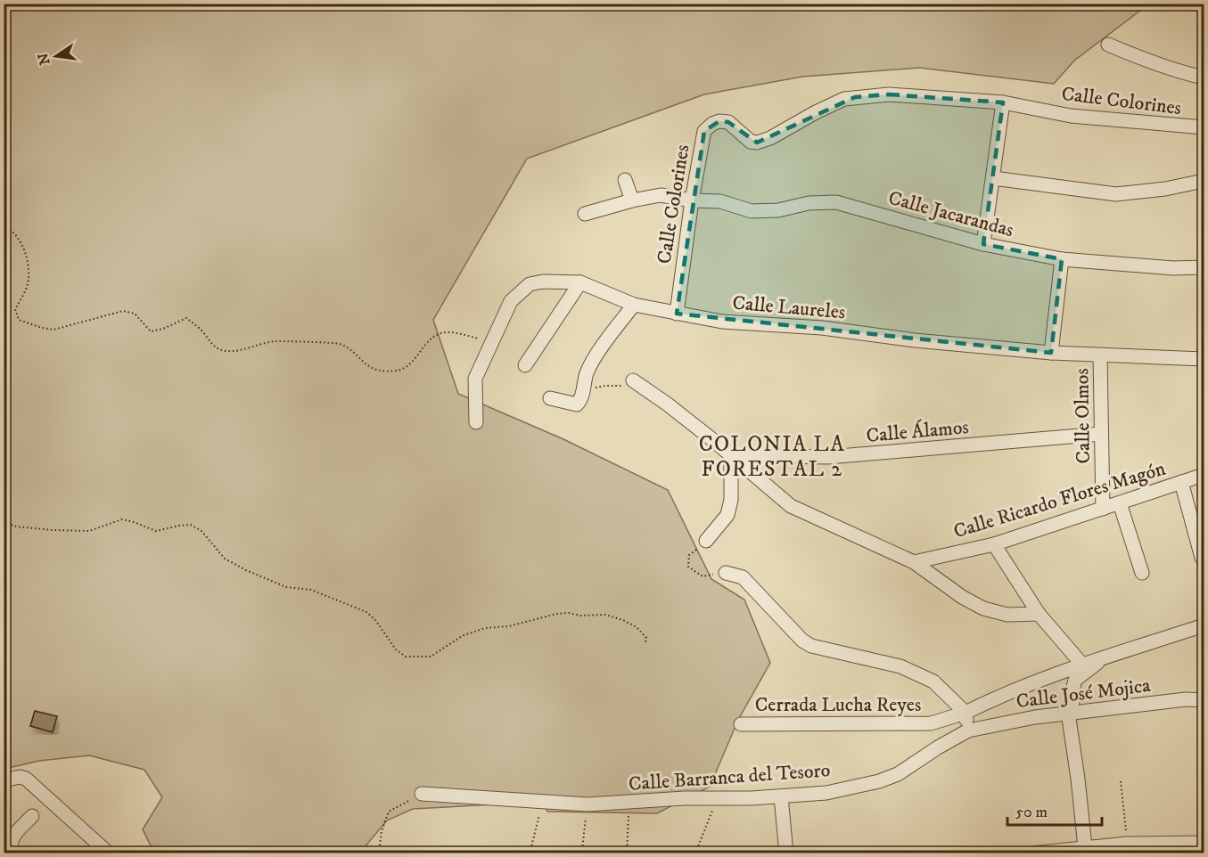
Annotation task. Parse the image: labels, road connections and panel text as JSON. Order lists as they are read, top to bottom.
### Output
{
  "streets": {
    "street": [
      "Calle Colorines",
      "Calle Jacarandas",
      "Calle Laureles",
      "Calle Olmos",
      "Calle Álamos",
      "Calle Ricardo Flores Magón",
      "Calle José Mojica",
      "Cerrada Lucha Reyes",
      "Calle Barranca del Tesoro"
    ]
  },
  "crossings": [
    ["Calle Colorines", "Calle Jacarandas"],
    ["Calle Colorines", "Calle Laureles"],
    ["Calle Laureles", "Calle Olmos"],
    ["Calle Olmos", "Calle Álamos"],
    ["Calle Olmos", "Calle Ricardo Flores Magón"],
    ["Calle José Mojica", "Calle Barranca del Tesoro"]
  ],
  "districts": ["COLONIA LA FORESTAL 2"],
  "scale_bar": "50 m",
  "north": "left"
}
